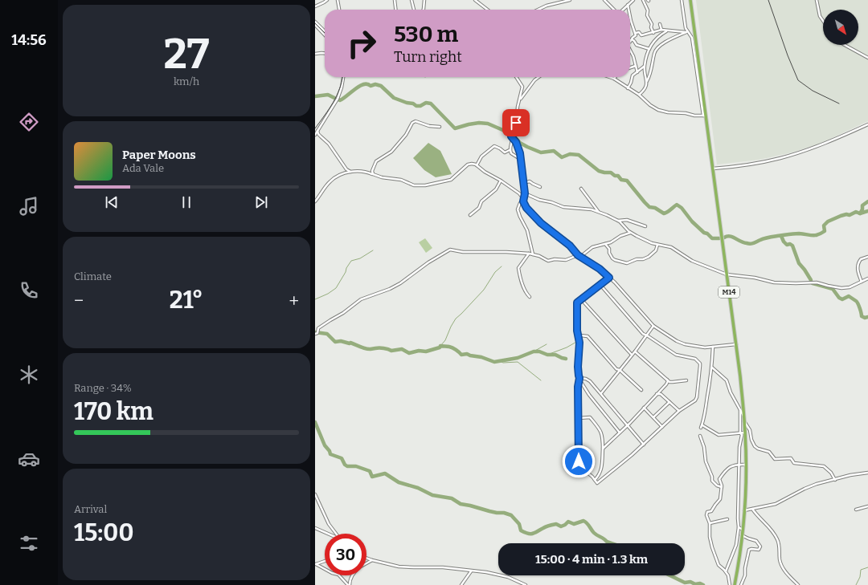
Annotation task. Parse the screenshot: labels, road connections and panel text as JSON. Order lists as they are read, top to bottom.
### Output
{
  "streets": {
    "highway": ["M14"]
  },
  "north": "bottom right",
  "page": {
    "tabs": "14:56",
    "tile": [
      ["27", "km/h"],
      "Climate",
      ["Range · 34%", "170 km"],
      ["Arrival", "15:00"]
    ],
    "turn": ["530 m", "Turn right"],
    "song": ["Paper Moons", "Ada Vale"],
    "heat": ["−", "21°", "+"],
    "limit": "30",
    "trip": "15:00 · 4 min · 1.3 km"
  }
}
